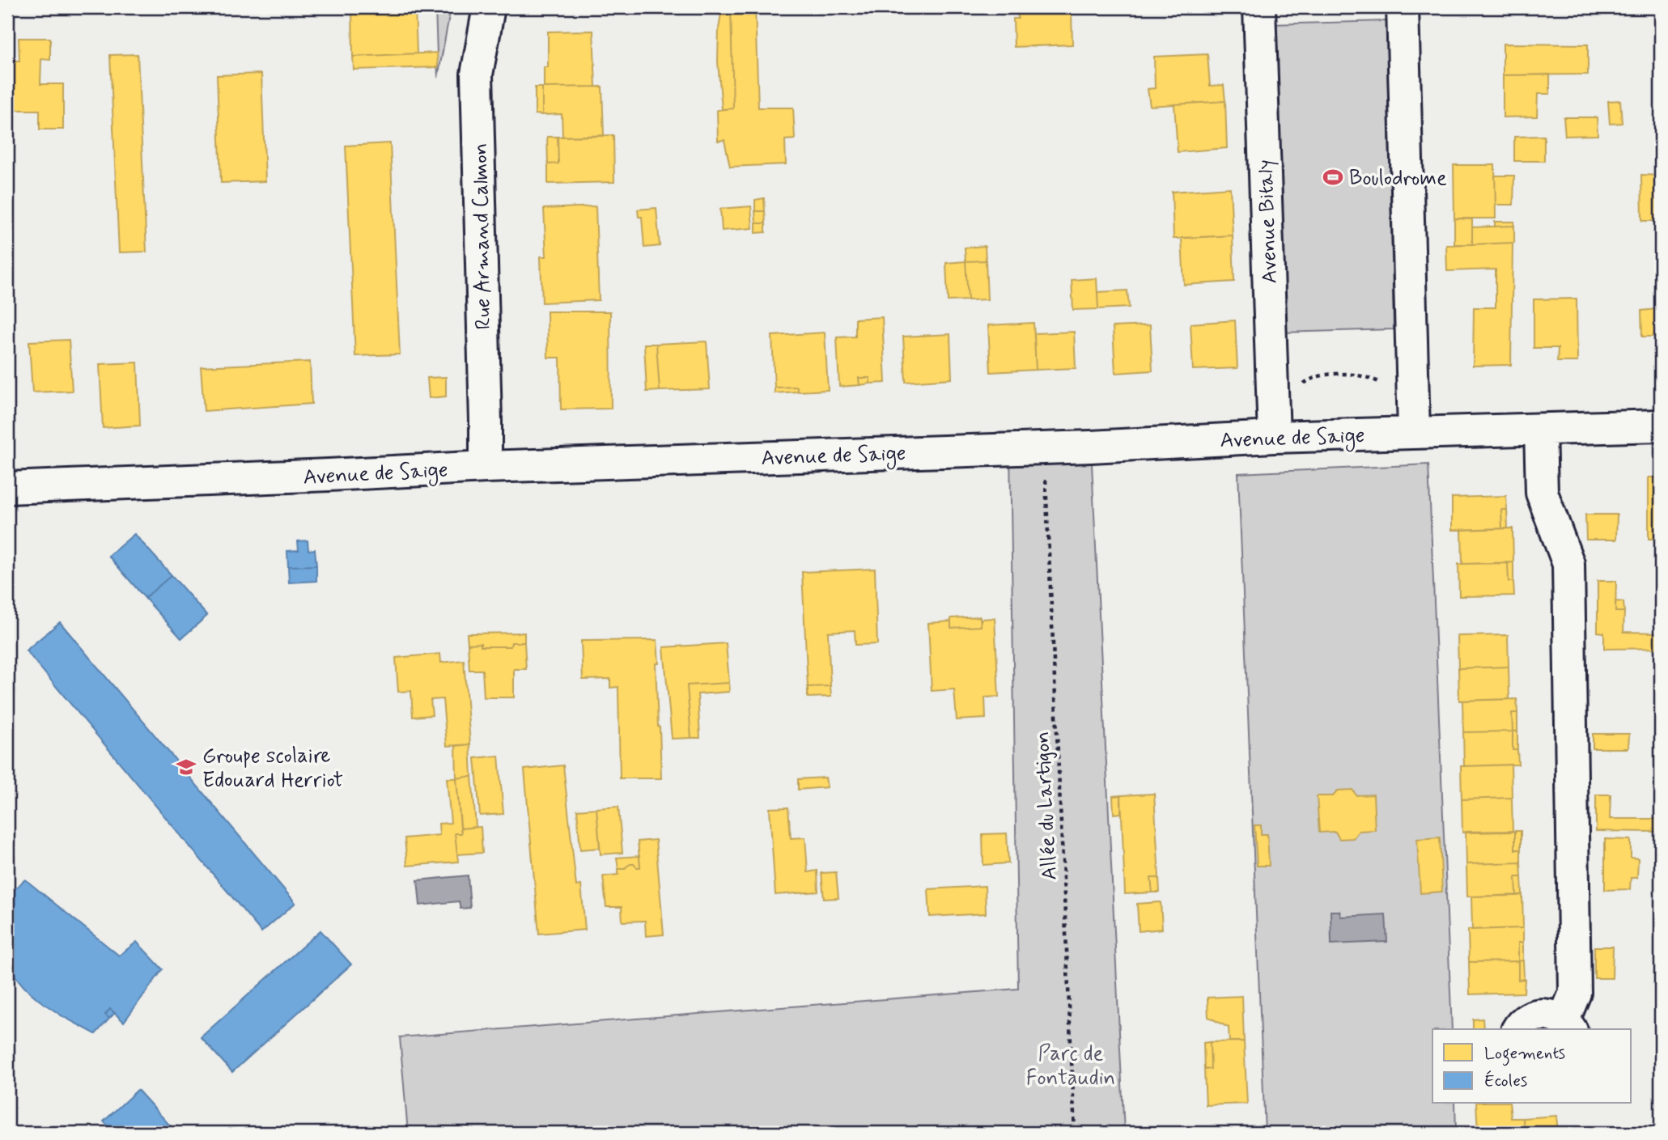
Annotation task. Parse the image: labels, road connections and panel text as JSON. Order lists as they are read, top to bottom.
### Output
{
  "streets": {
    "street": ["Avenue Bitaly", "Rue Armand Calmon", "Avenue de Saige"],
    "path": ["Allée du Lartigon"]
  },
  "crossings": [
    ["Avenue Bitaly", "Avenue de Saige"],
    ["Rue Armand Calmon", "Avenue de Saige"]
  ],
  "parks": ["Parc de Fontaudin"],
  "places": {
    "sports": ["Boulodrome"],
    "school or university": ["Groupe scolaire Edouard Herriot"]
  },
  "legend": ["Logements", "Écoles"]
}
